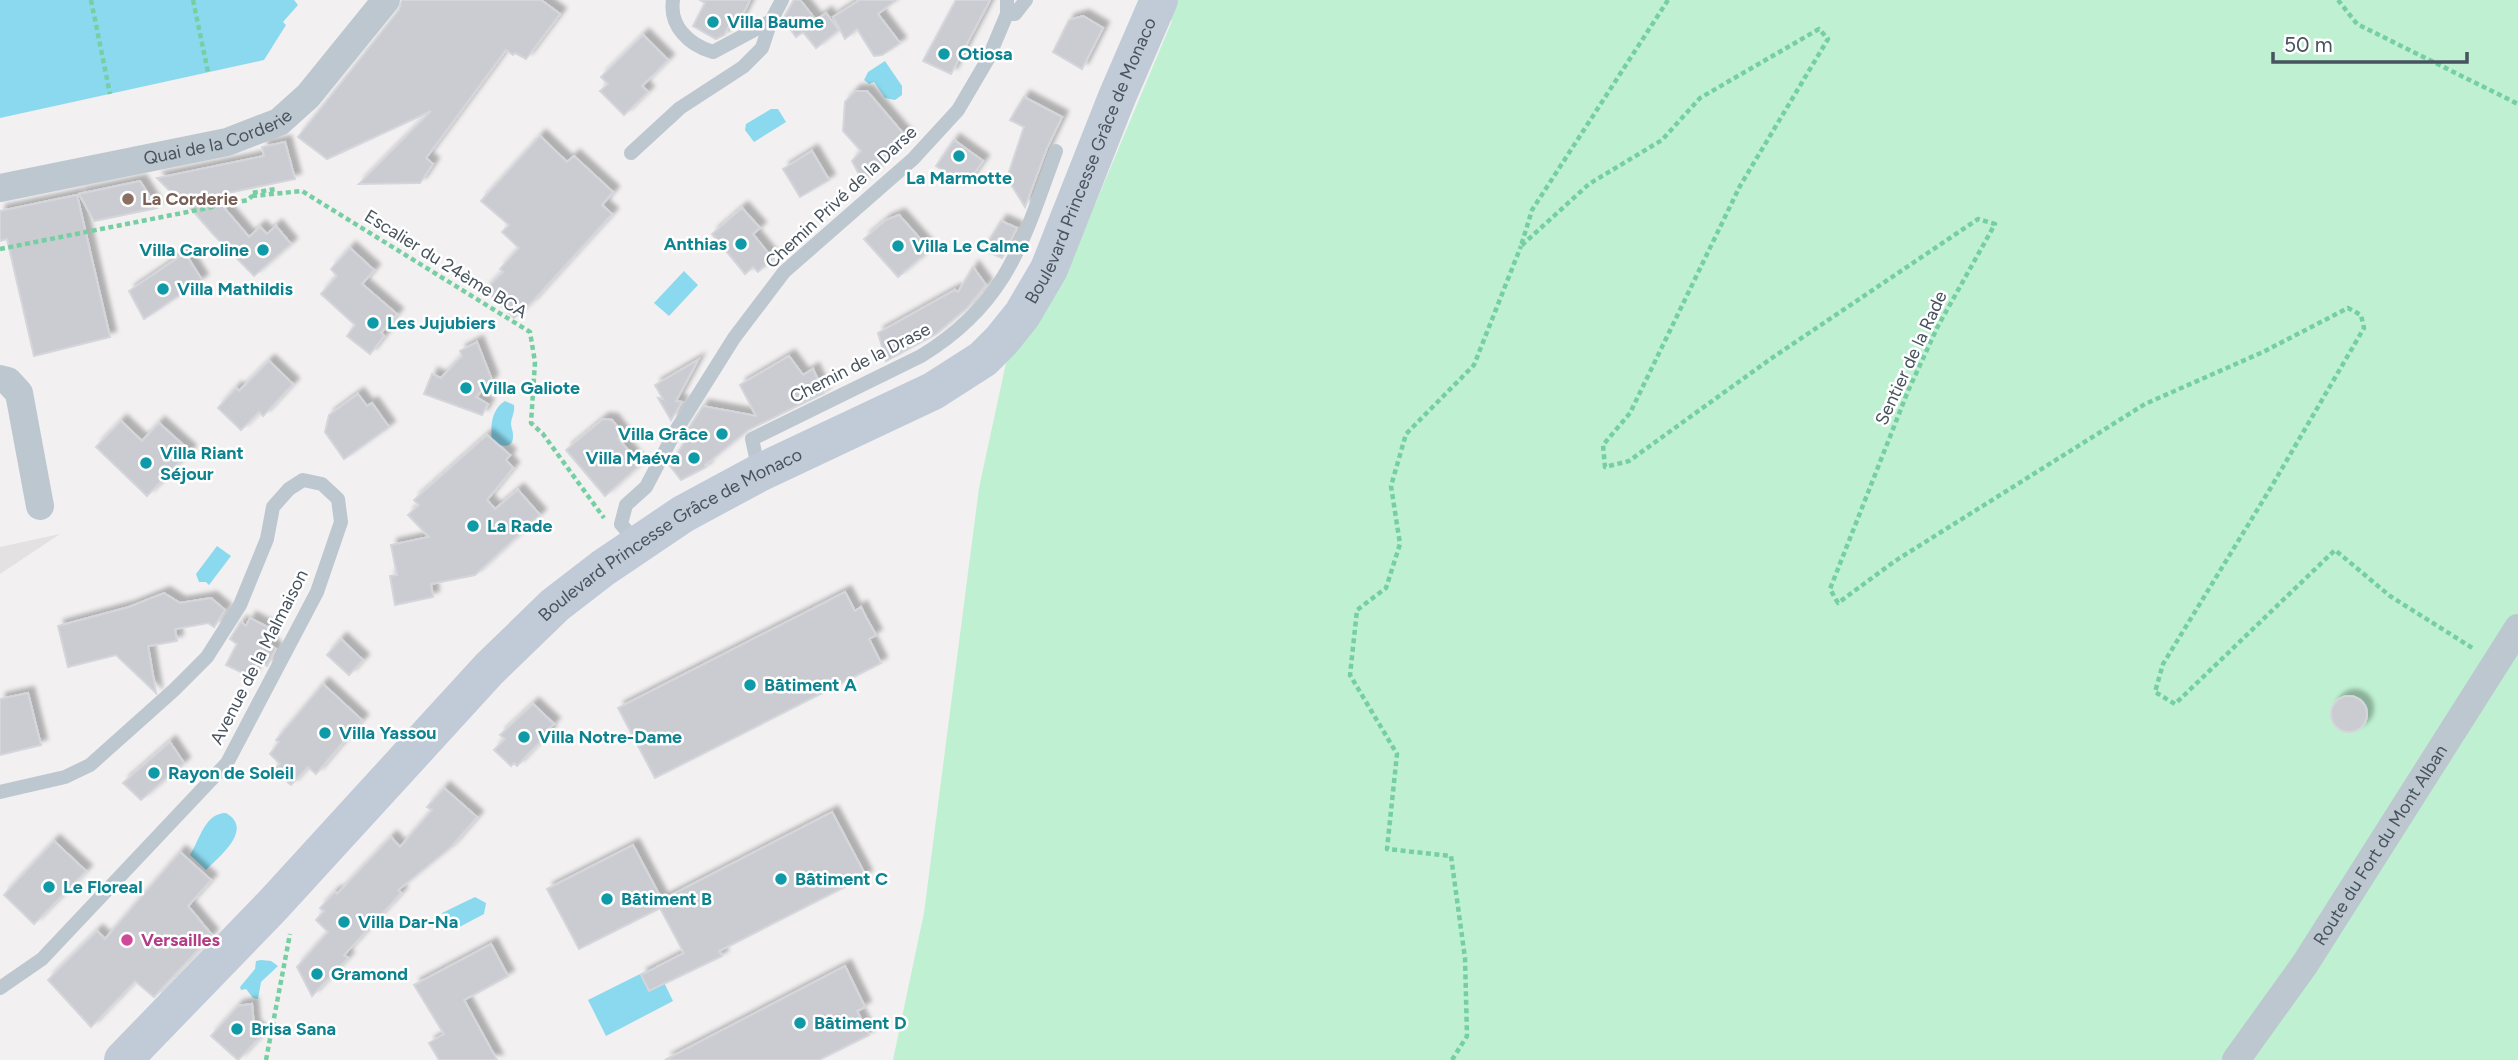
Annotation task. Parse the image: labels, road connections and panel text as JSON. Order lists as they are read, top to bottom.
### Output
{
  "streets": {
    "main road": ["Boulevard Princesse Grâce de Monaco"],
    "street": ["Quai de la Corderie", "Route du Fort du Mont Alban"],
    "lane": ["Chemin Privé de la Darse", "Chemin de la Drase", "Avenue de la Malmaison"],
    "path": ["Escalier du 24ème BCA", "Sentier de la Rade"]
  },
  "crossings": [
    ["Boulevard Princesse Grâce de Monaco", "Chemin Privé de la Darse"],
    ["Boulevard Princesse Grâce de Monaco", "Escalier du 24ème BCA"],
    ["Boulevard Princesse Grâce de Monaco", "Chemin de la Drase"],
    ["Chemin Privé de la Darse", "Escalier du 24ème BCA"],
    ["Sentier de la Rade", "Route du Fort du Mont Alban"]
  ],
  "places": [
    "Villa Baume",
    "Otiosa",
    "La Marmotte",
    "La Corderie",
    "Anthias",
    "Villa Le Calme",
    "Villa Caroline",
    "Villa Mathildis",
    "Les Jujubiers",
    "Villa Galiote",
    "Villa Grâce",
    "Villa Maéva",
    "Villa Riant Séjour",
    "La Rade",
    "Bâtiment A",
    "Villa Yassou",
    "Villa Notre-Dame",
    "Rayon de Soleil",
    "Bâtiment C",
    "Le Floreal",
    "Bâtiment B",
    "Villa Dar-Na",
    "Versailles",
    "Gramond",
    "Bâtiment D",
    "Brisa Sana"
  ],
  "scale_bar": "50 m"
}
